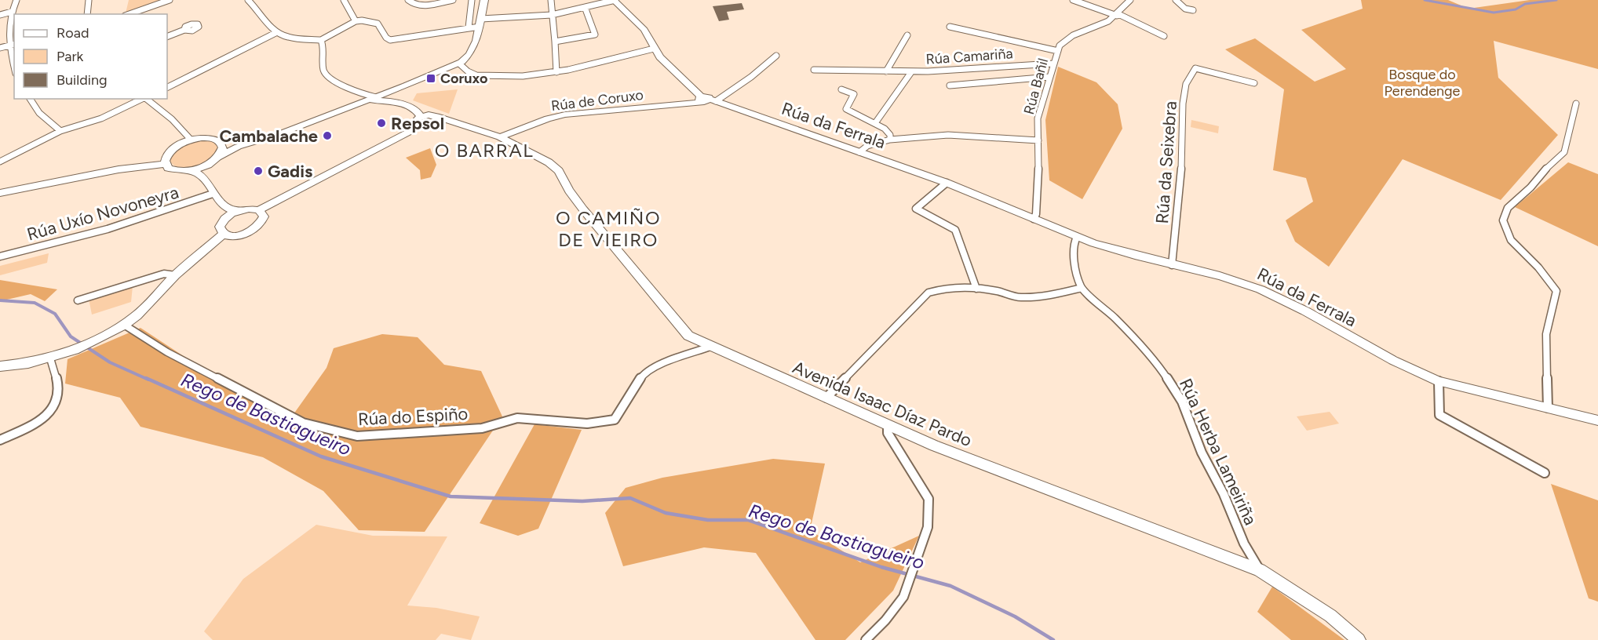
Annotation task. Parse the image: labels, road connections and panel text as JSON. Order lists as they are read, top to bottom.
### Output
{
  "streets": {
    "street": [
      "Rúa Camariña",
      "Rúa Bañil",
      "Rúa de Coruxo",
      "Rúa da Ferrala",
      "Rúa da Seixebra",
      "Rúa Uxío Novoneyra",
      "Avenida Isaac Díaz Pardo",
      "Rúa do Espiño",
      "Rúa Herba Lameiriña"
    ]
  },
  "crossings": [
    ["Rúa Camariña", "Rúa Bañil"],
    ["Rúa Bañil", "Rúa da Ferrala"],
    ["Rúa de Coruxo", "Rúa da Ferrala"],
    ["Rúa de Coruxo", "Avenida Isaac Díaz Pardo"],
    ["Rúa da Ferrala", "Rúa da Seixebra"],
    ["Avenida Isaac Díaz Pardo", "Rúa do Espiño"],
    ["Avenida Isaac Díaz Pardo", "Rúa Herba Lameiriña"]
  ],
  "districts": ["O BARRAL", "O CAMIÑO DE VIEIRO"],
  "water": ["Rego de Bastiagueiro"],
  "parks": ["Bosque do Perendenge"],
  "places": {
    "transit": ["Coruxo"],
    "other": ["Repsol", "Cambalache", "Gadis"]
  },
  "legend": ["Road", "Park", "Building"]
}
